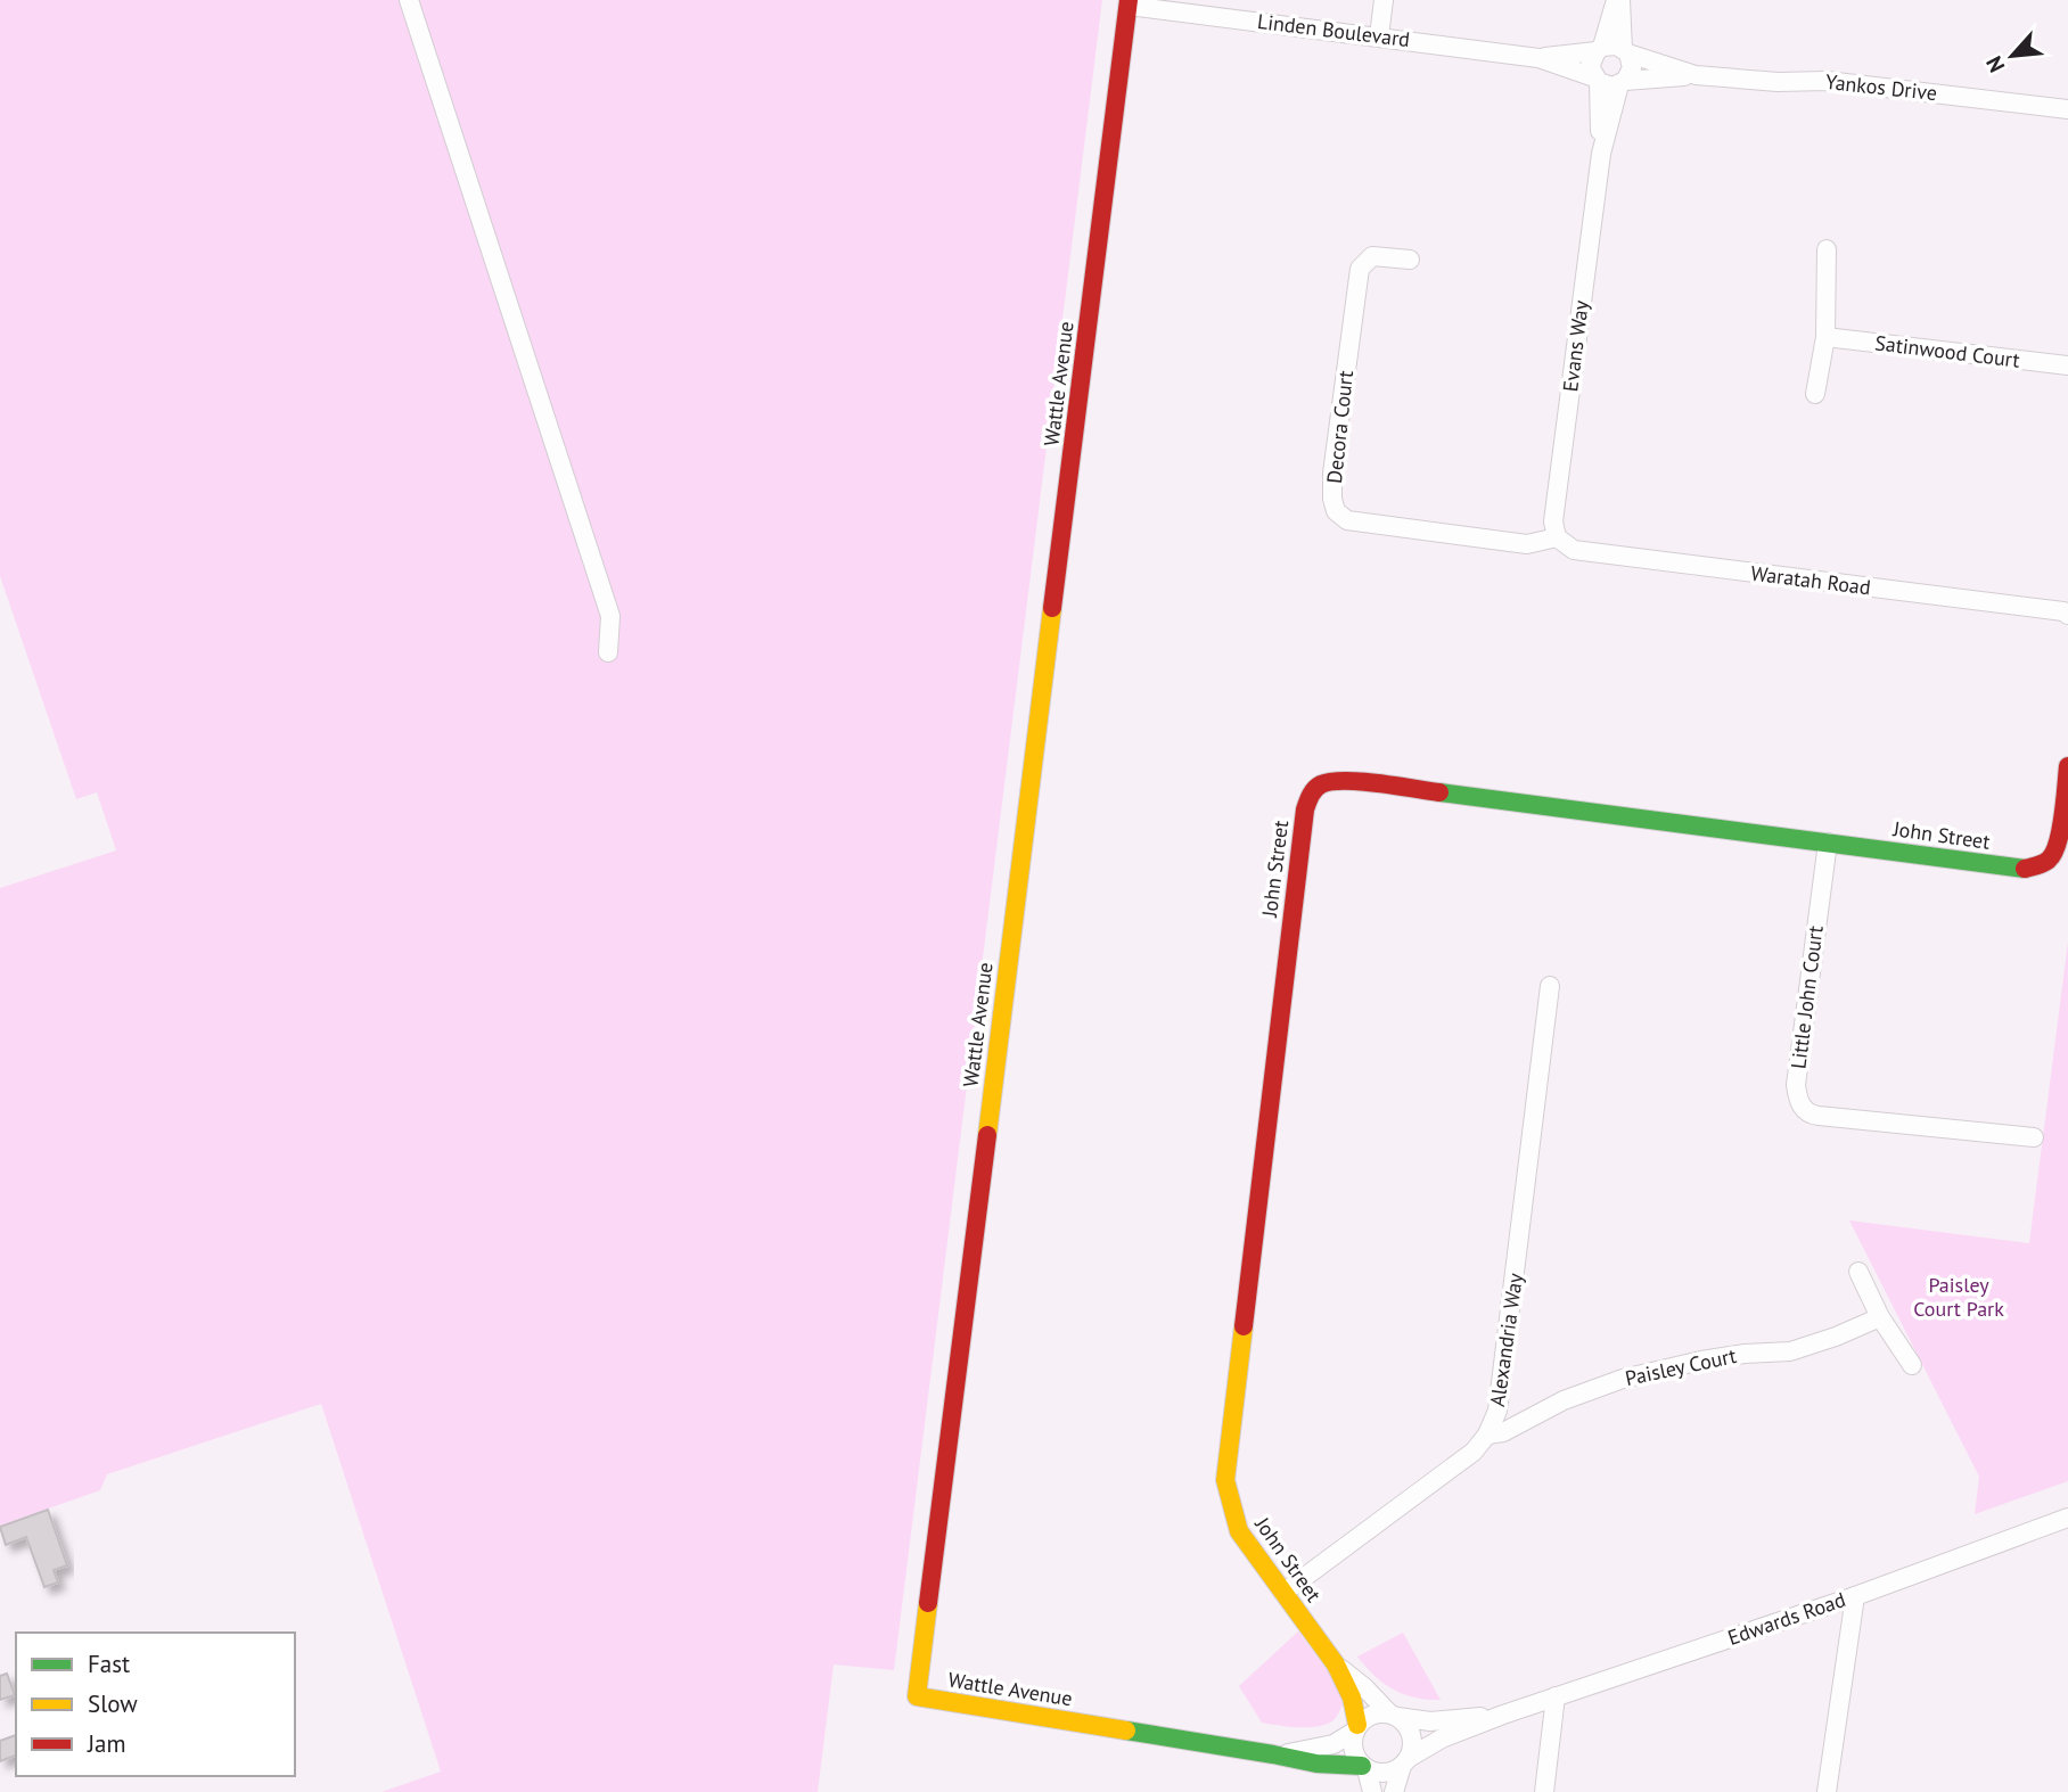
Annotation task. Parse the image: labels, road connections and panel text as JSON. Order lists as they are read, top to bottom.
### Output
{
  "streets": {
    "street": [
      "Linden Boulevard",
      "Yankos Drive",
      "Evans Way",
      "Satinwood Court",
      "Wattle Avenue",
      "Decora Court",
      "Waratah Road",
      "John Street",
      "Little John Court",
      "Alexandria Way",
      "Paisley Court",
      "Edwards Road"
    ]
  },
  "crossings": [
    ["Linden Boulevard", "Wattle Avenue"],
    ["Yankos Drive", "Evans Way"],
    ["Evans Way", "Decora Court"],
    ["Evans Way", "Waratah Road"],
    ["Wattle Avenue", "John Street"],
    ["Wattle Avenue", "Edwards Road"],
    ["Decora Court", "Waratah Road"],
    ["John Street", "Little John Court"],
    ["John Street", "Alexandria Way"],
    ["John Street", "Edwards Road"],
    ["Alexandria Way", "Paisley Court"]
  ],
  "parks": ["Paisley Court Park"],
  "legend": ["Fast", "Slow", "Jam"],
  "north": "bottom left"
}
